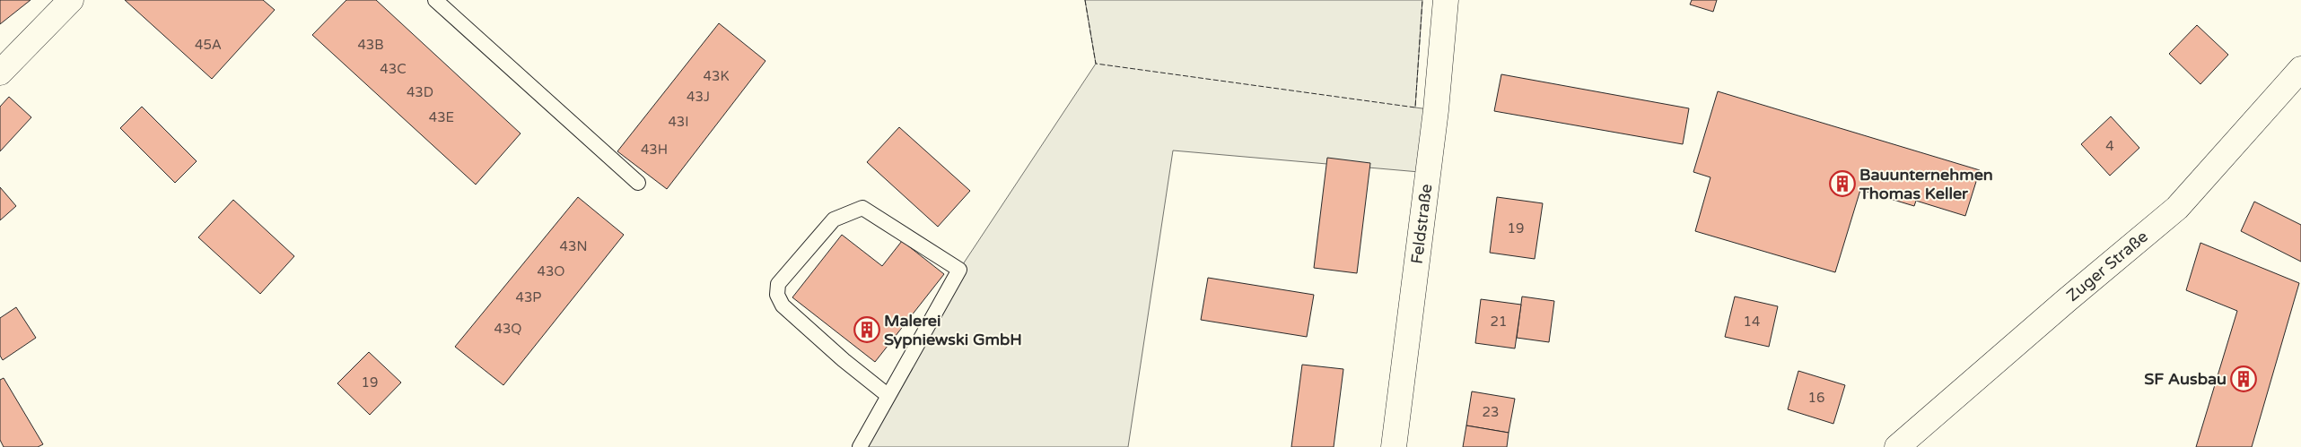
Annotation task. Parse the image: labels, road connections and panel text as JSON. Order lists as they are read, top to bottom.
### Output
{
  "streets": {
    "street": ["Feldstraße", "Zuger Straße"]
  },
  "places": {
    "building": ["Bauunternehmen Thomas Keller", "Malerei Sypniewski GmbH", "SF Ausbau"]
  },
  "house_numbers": [
    "45A",
    "43B",
    "43C",
    "43K",
    "43D",
    "43J",
    "43E",
    "43I",
    "4",
    "43H",
    "19",
    "43N",
    "43O",
    "43P",
    "21",
    "14",
    "43Q",
    "19",
    "16",
    "23"
  ]
}
